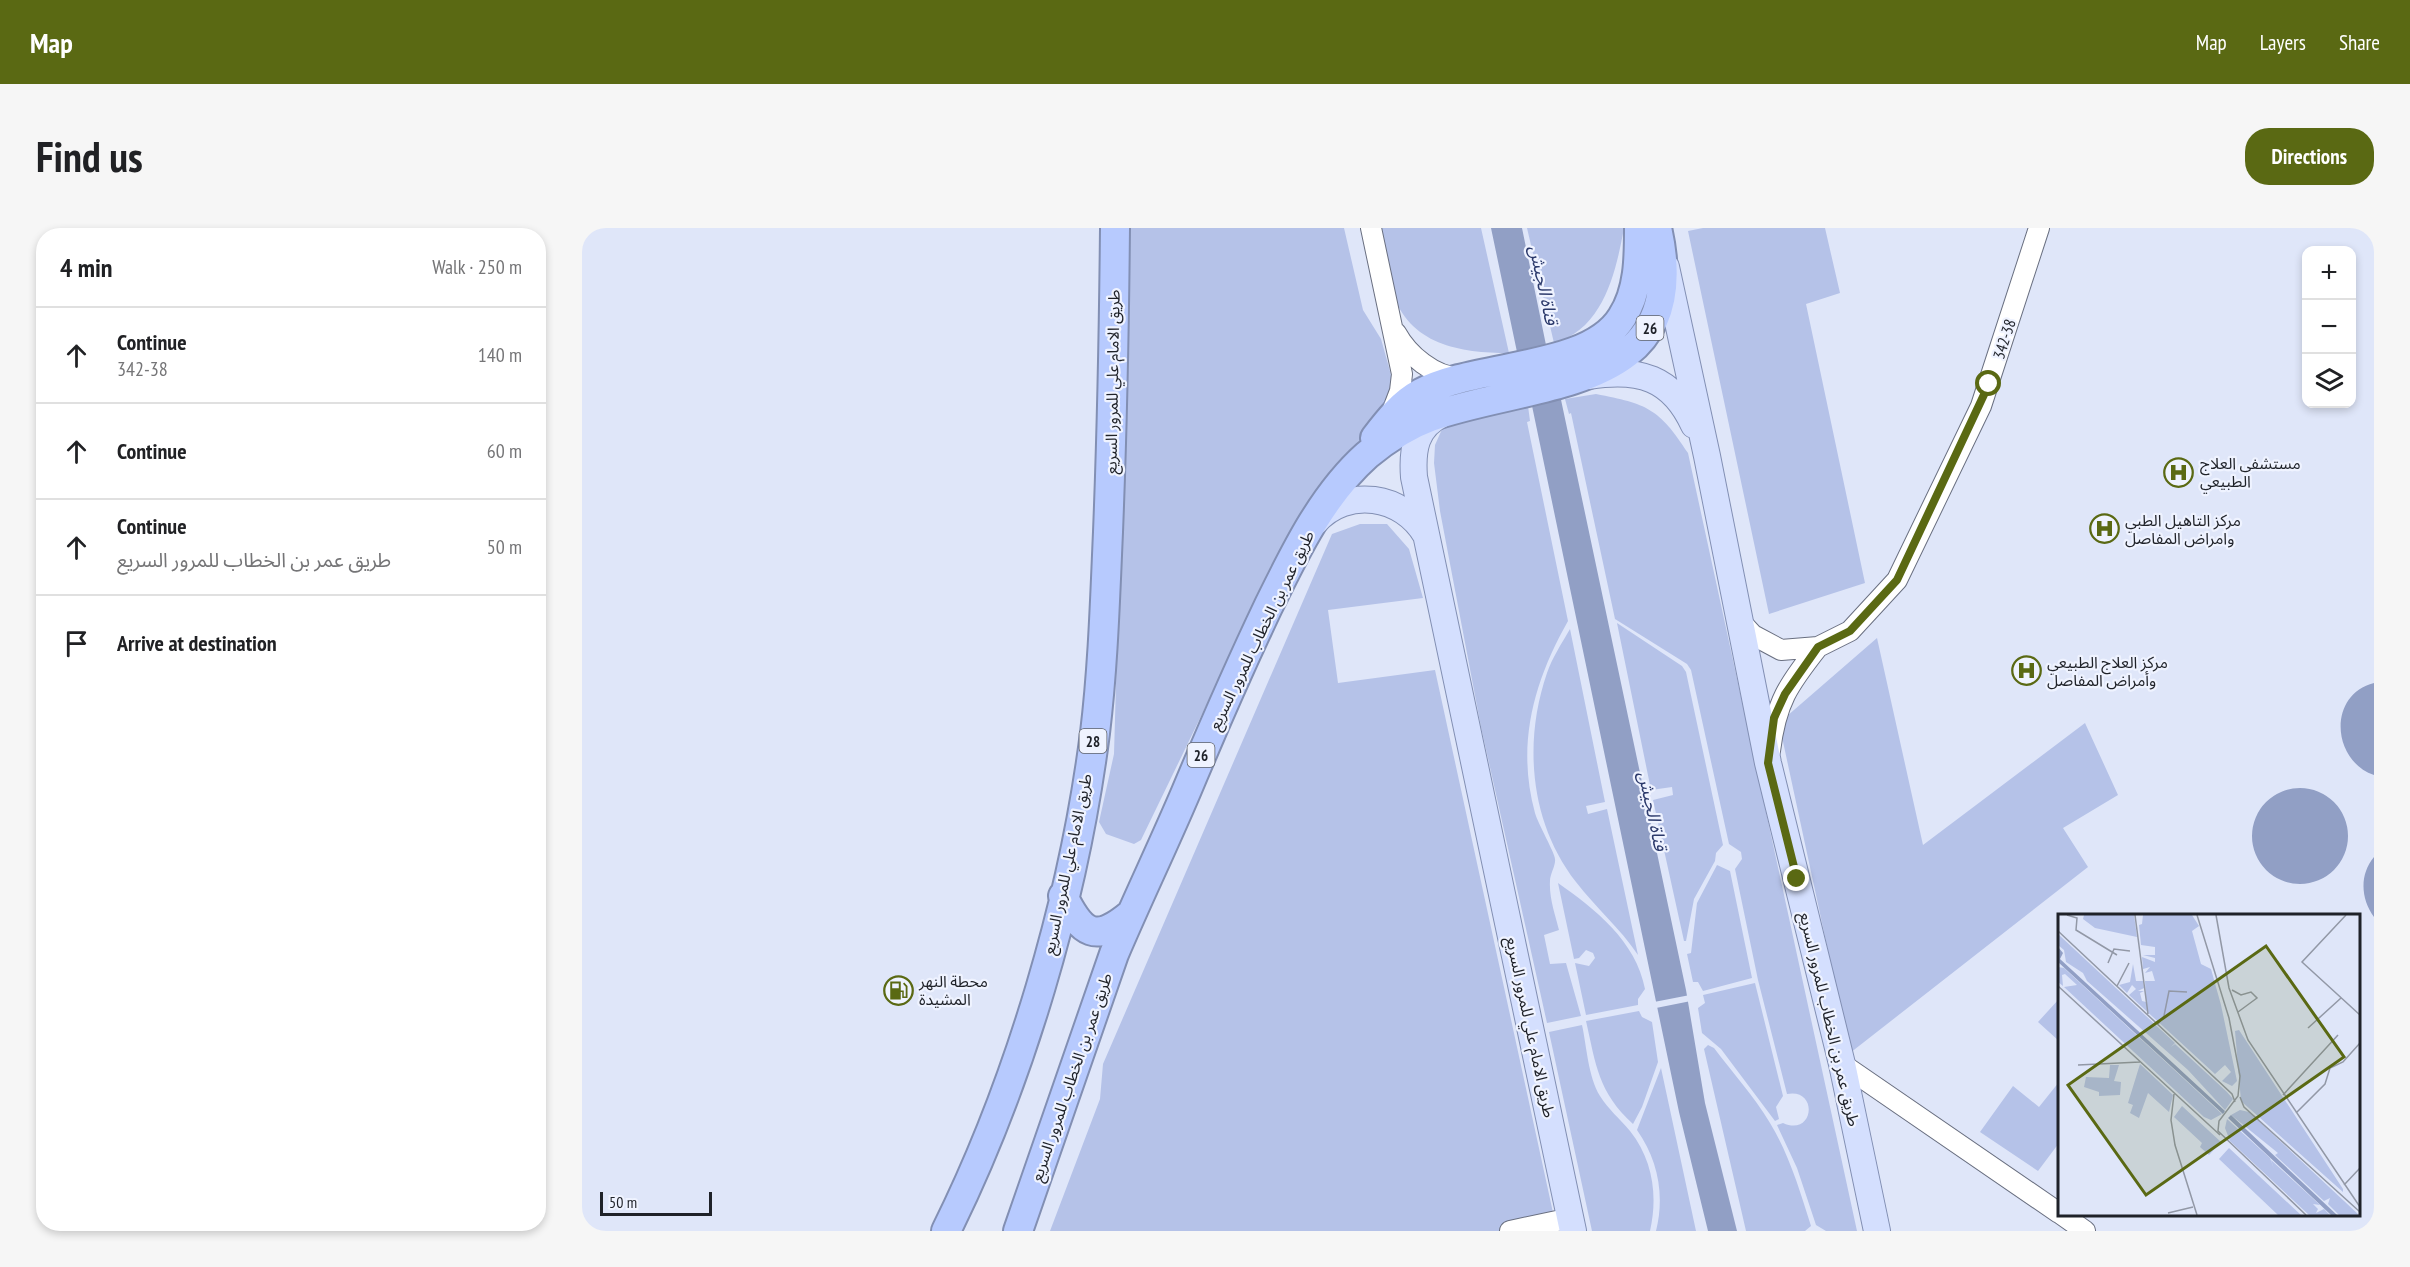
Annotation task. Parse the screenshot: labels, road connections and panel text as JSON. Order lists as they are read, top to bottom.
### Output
{
  "streets": {
    "highway": [
      "26",
      "طريق الامام علي للمرور السريع",
      "طريق عمر بن الخطاب للمرور السريع",
      "28"
    ],
    "street": ["342-38"]
  },
  "crossings": [
    ["طريق الامام علي للمرور السريع", "طريق عمر بن الخطاب للمرور السريع"]
  ],
  "water": ["قناة الجيش"],
  "places": {
    "hospital": ["مستشفى العلاج الطبيعي", "مركز التاهيل الطبي وامراض المفاصل", "مركز العلاج الطبيعي وأمراض المفاصل"],
    "fuel station": ["محطة النهر المشيدة"]
  },
  "scale_bar": "50 m",
  "page": {
    "header": "Map",
    "nav": ["Map", "Layers", "Share"],
    "buttons": "Directions",
    "title": "Find us",
    "heading": ["4 min", "Walk · 250 m"],
    "map_buttons": ["+", "−"],
    "list": [
      ["Continue", "342-38", "140 m"],
      ["Continue", "60 m"],
      ["Continue", "طريق عمر بن الخطاب للمرور السريع", "50 m"],
      "Arrive at destination"
    ],
    "scale": "50 m"
  }
}
